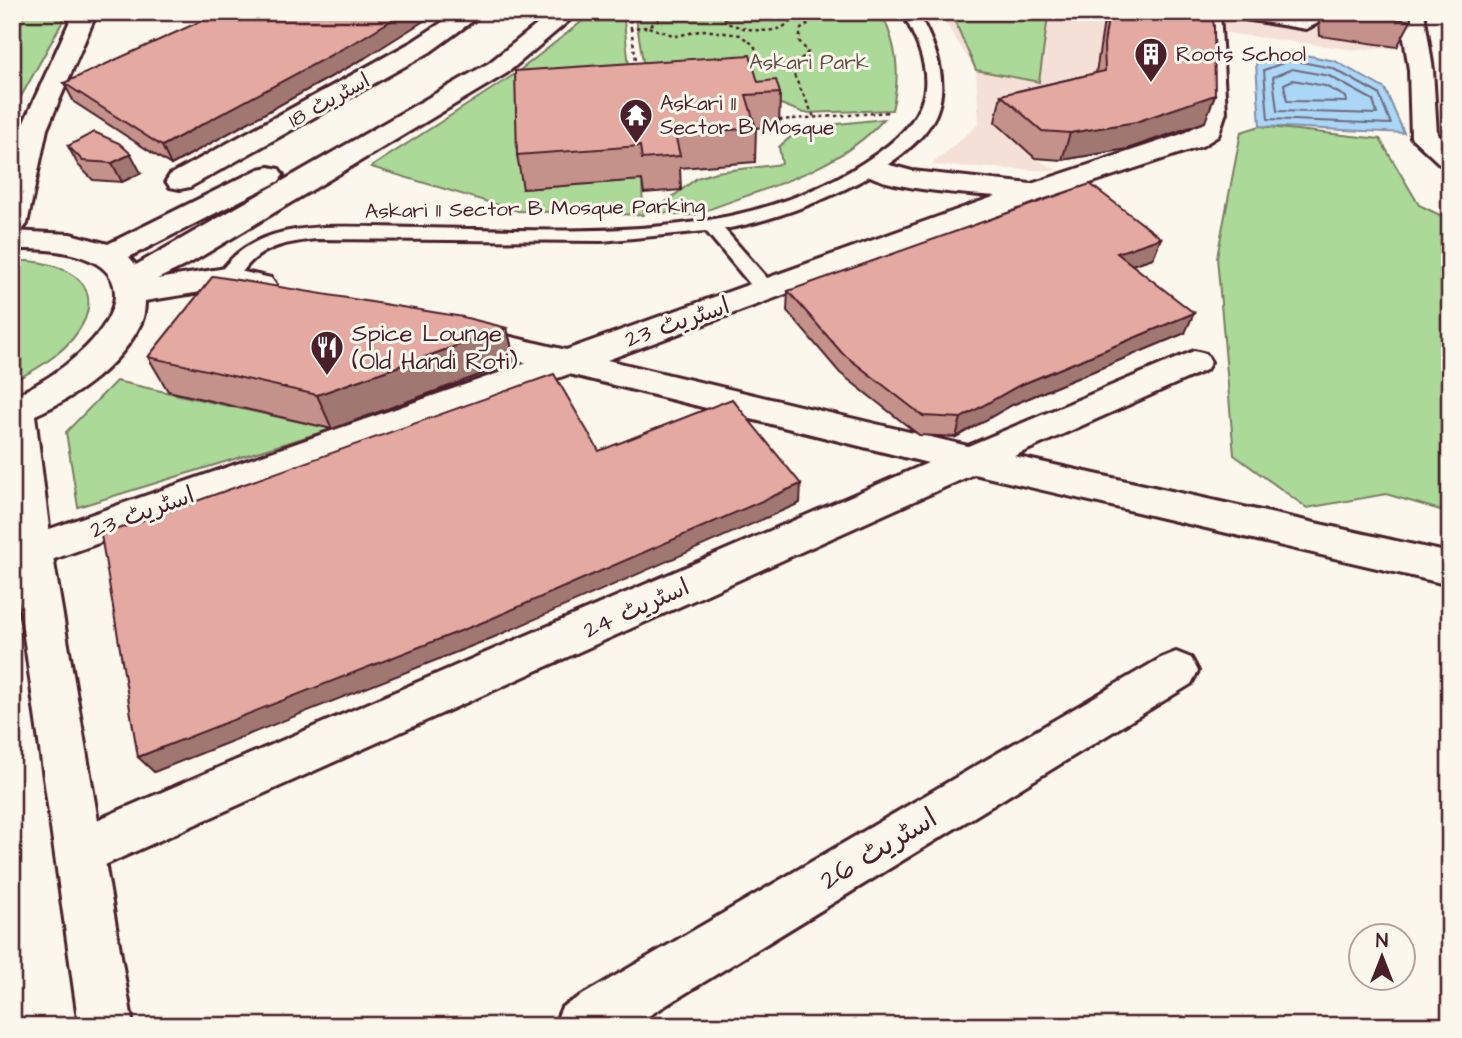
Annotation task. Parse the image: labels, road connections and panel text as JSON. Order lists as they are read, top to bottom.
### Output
{
  "streets": {
    "street": [
      "اسٹریٹ 18",
      "اسٹریٹ 23",
      "اسٹریٹ 24",
      "اسٹریٹ 26"
    ],
    "lane": ["Askari 11 Sector B Mosque Parking"]
  },
  "parks": ["Askari Park"],
  "places": {
    "building": ["Roots School"],
    "temple": ["Askari 11 Sector B Mosque"],
    "restaurant": ["Spice Lounge (Old Handi Roti)"]
  },
  "north": "top"
}
